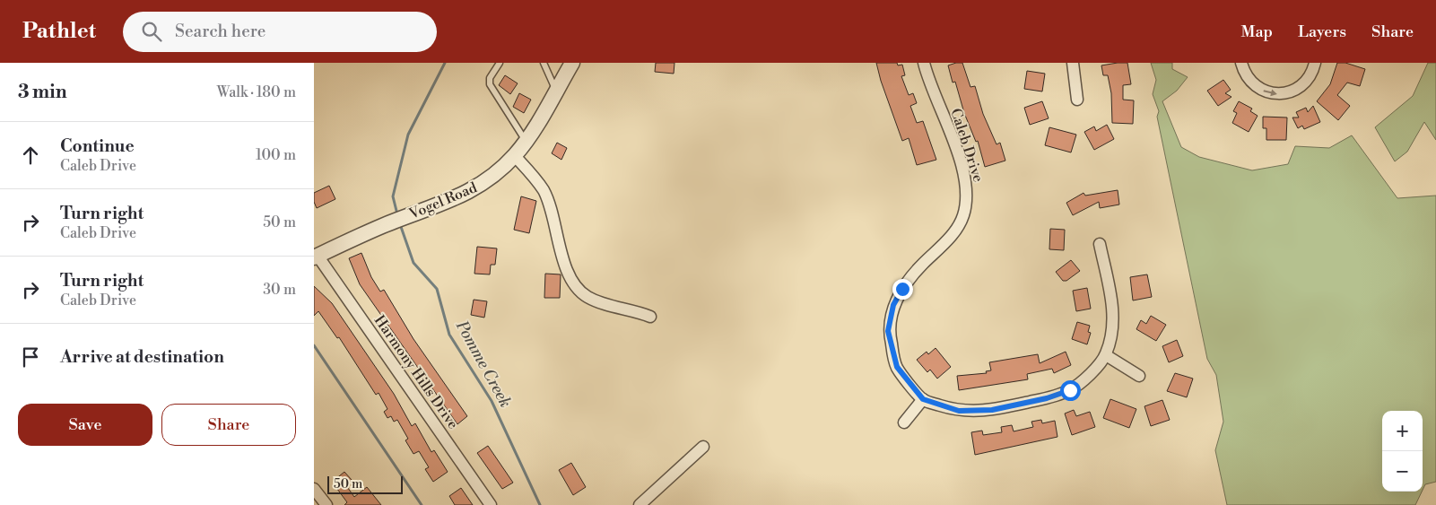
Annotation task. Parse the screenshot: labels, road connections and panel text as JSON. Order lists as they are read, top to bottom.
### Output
{
  "streets": {
    "street": ["Caleb Drive", "Vogel Road", "Harmony Hills Drive"]
  },
  "crossings": [
    ["Vogel Road", "Harmony Hills Drive"]
  ],
  "water": ["Pomme Creek"],
  "scale_bar": "50 m",
  "page": {
    "header": "Pathlet",
    "search": "Search here",
    "nav": ["Map", "Layers", "Share"],
    "heading": ["3 min", "Walk · 180 m"],
    "list": [
      ["Continue", "Caleb Drive", "100 m"],
      ["Turn right", "Caleb Drive", "50 m"],
      ["Turn right", "Caleb Drive", "30 m"],
      "Arrive at destination"
    ],
    "buttons": ["Save", "Share"],
    "map_buttons": ["+", "−"],
    "scale": "50 m"
  }
}
